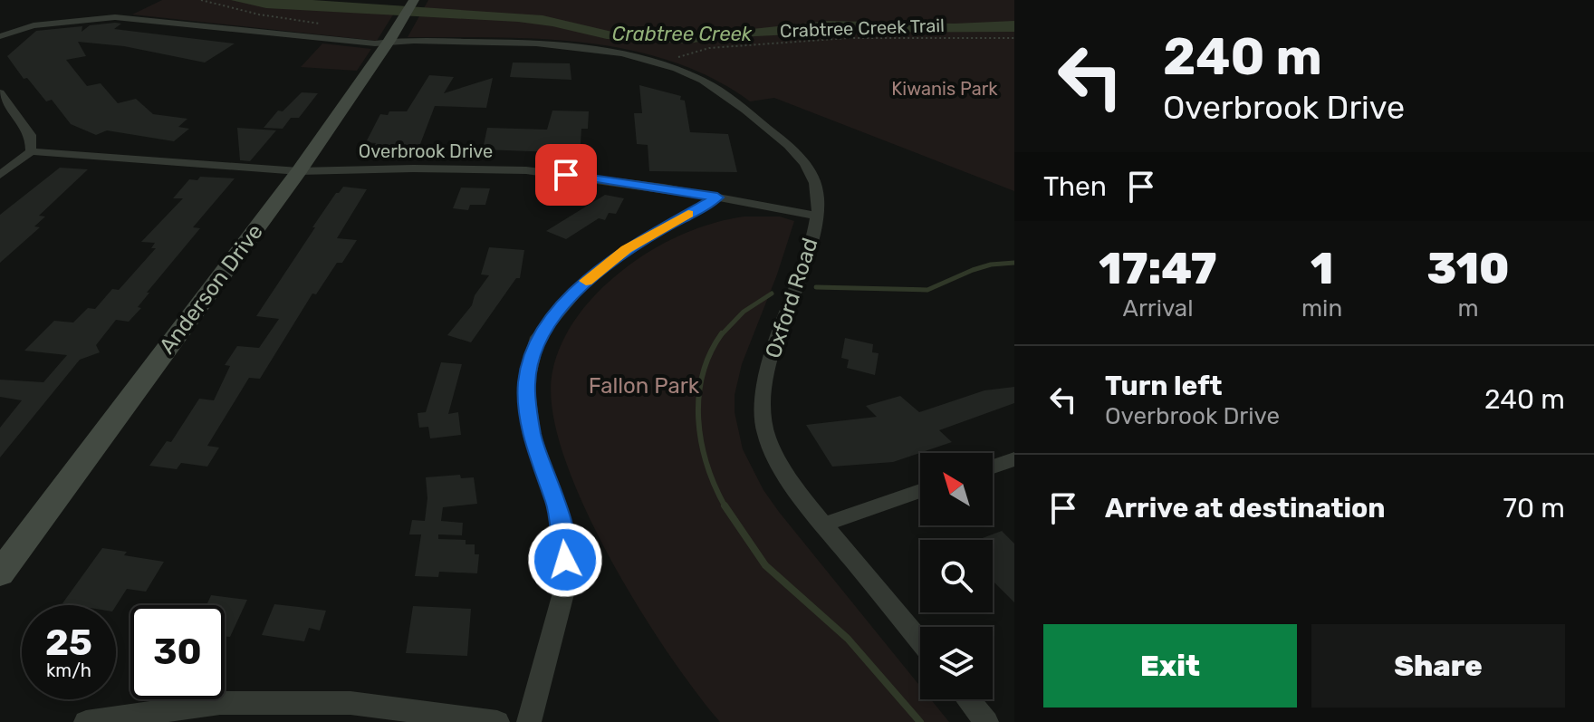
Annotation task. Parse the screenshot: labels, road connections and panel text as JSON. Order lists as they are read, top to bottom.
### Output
{
  "streets": {
    "street": ["Overbrook Drive", "Anderson Drive", "Oxford Road"],
    "path": ["Crabtree Creek Trail"]
  },
  "crossings": [
    ["Overbrook Drive", "Anderson Drive"],
    ["Overbrook Drive", "Oxford Road"],
    ["Anderson Drive", "Oxford Road"]
  ],
  "water": ["Crabtree Creek"],
  "parks": ["Kiwanis Park", "Fallon Park"],
  "north": "top left",
  "page": {
    "turn": ["240 m", "Overbrook Drive"],
    "then": "Then",
    "eta": [
      "17:47",
      "Arrival",
      "1",
      "min",
      "310",
      "m"
    ],
    "list": [
      {
        "name": "Turn left",
        "note": "Overbrook Drive",
        "value": "240 m"
      },
      {
        "name": "Arrive at destination",
        "value": "70 m"
      }
    ],
    "speed": "25 km/h",
    "limit": "30",
    "buttons": ["Exit", "Share"]
  }
}
